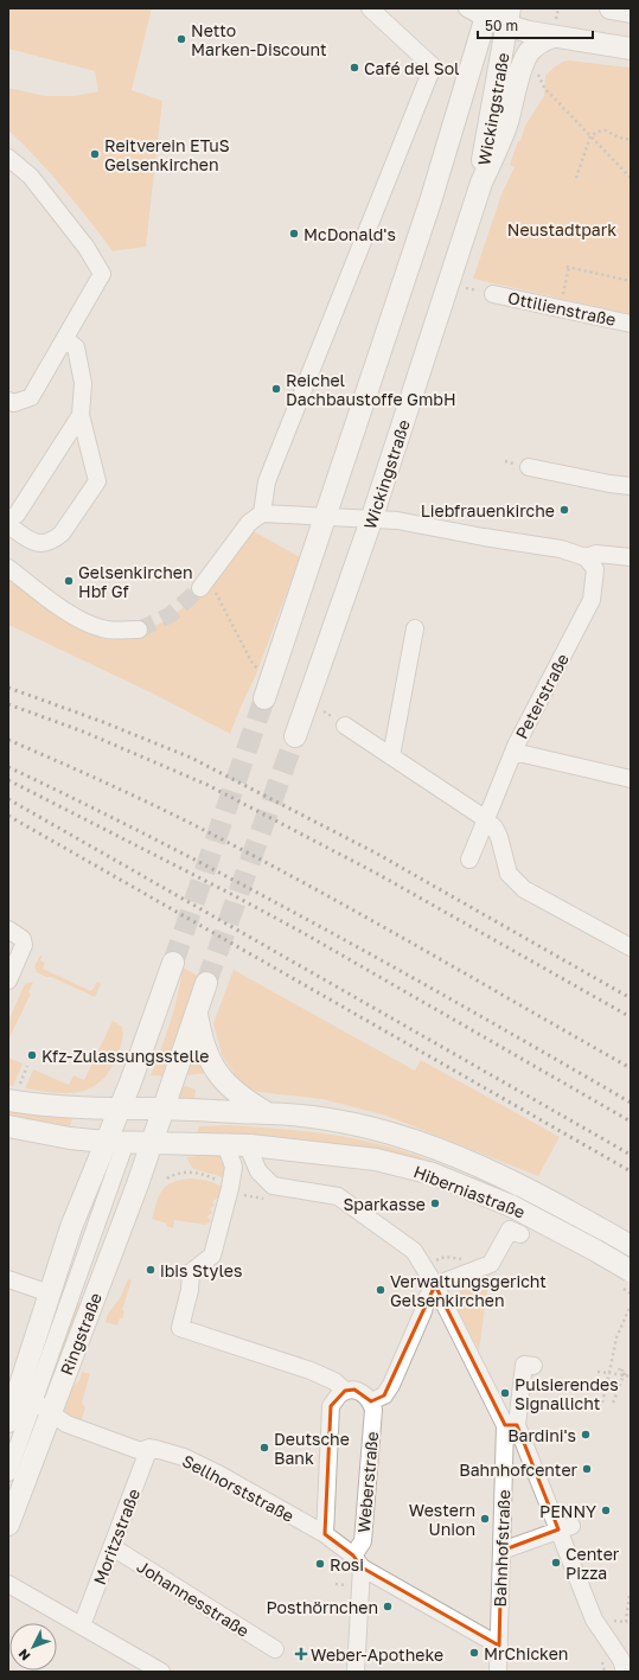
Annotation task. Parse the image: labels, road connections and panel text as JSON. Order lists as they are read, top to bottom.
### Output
{
  "streets": {
    "main road": ["Wickingstraße", "Hiberniastraße", "Ringstraße"],
    "street": [
      "Ottilienstraße",
      "Peterstraße",
      "Weberstraße",
      "Sellhorststraße",
      "Moritzstraße",
      "Bahnhofstraße",
      "Johannesstraße"
    ]
  },
  "crossings": [
    ["Hiberniastraße", "Ringstraße"],
    ["Ringstraße", "Sellhorststraße"],
    ["Weberstraße", "Sellhorststraße"],
    ["Sellhorststraße", "Moritzstraße"],
    ["Sellhorststraße", "Bahnhofstraße"],
    ["Moritzstraße", "Johannesstraße"]
  ],
  "parks": ["Neustadtpark"],
  "places": {
    "other": [
      "Netto Marken-Discount",
      "Café del Sol",
      "Reitverein ETuS Gelsenkirchen",
      "McDonald's",
      "Reichel Dachbaustoffe GmbH",
      "Liebfrauenkirche",
      "Gelsenkirchen Hbf Gf",
      "Kfz-Zulassungsstelle",
      "Sparkasse",
      "ibis Styles",
      "Verwaltungsgericht Gelsenkirchen",
      "Pulsierendes Signallicht",
      "Bardini's",
      "Deutsche Bank",
      "Bahnhofcenter",
      "PENNY",
      "Western Union",
      "Center Pizza",
      "Rosi",
      "Posthörnchen",
      "MrChicken"
    ],
    "health": ["Weber-Apotheke"]
  },
  "scale_bar": "50 m",
  "north": "bottom left"
}
